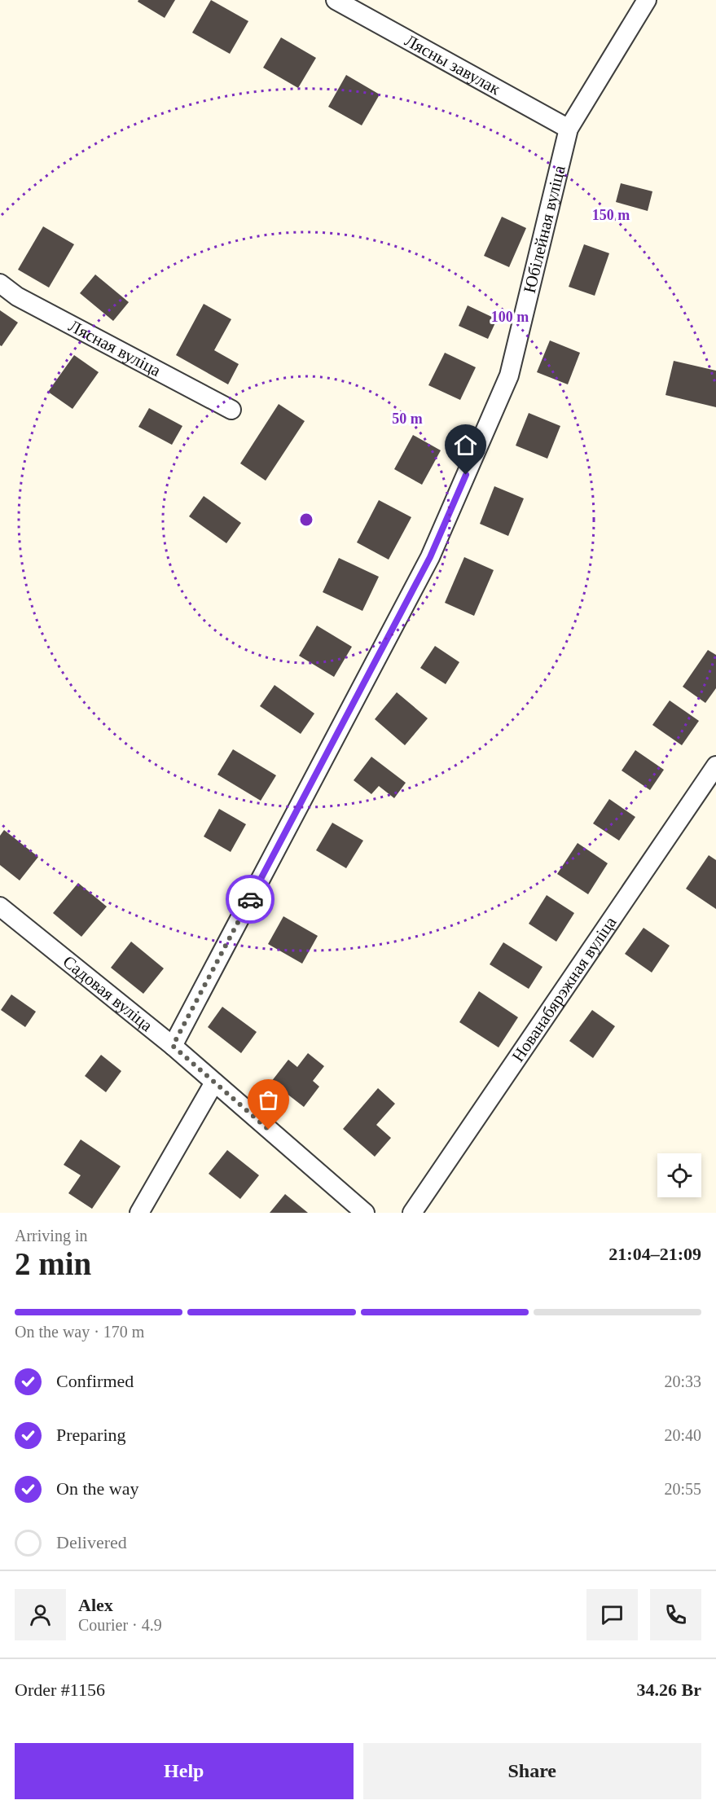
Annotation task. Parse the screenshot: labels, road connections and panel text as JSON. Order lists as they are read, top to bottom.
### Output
{
  "streets": {
    "street": [
      "Лясны завулак",
      "Юбілейная вуліца",
      "Лясная вуліца",
      "Нованабярэжная вуліца",
      "Садовая вуліца"
    ]
  },
  "crossings": [
    ["Лясны завулак", "Юбілейная вуліца"],
    ["Юбілейная вуліца", "Садовая вуліца"]
  ],
  "page": {
    "heading": ["2 min", "Arriving in", "21:04–21:09"],
    "panel": [
      "Alex",
      "Courier · 4.9",
      "Order #1156",
      "34.26 Br"
    ],
    "bar": "On the way · 170 m",
    "list": [
      ["Confirmed", "20:33"],
      ["Preparing", "20:40"],
      ["On the way", "20:55"],
      "Delivered"
    ],
    "buttons": ["Help", "Share"]
  },
  "rings": ["150 m", "100 m", "50 m"]
}
